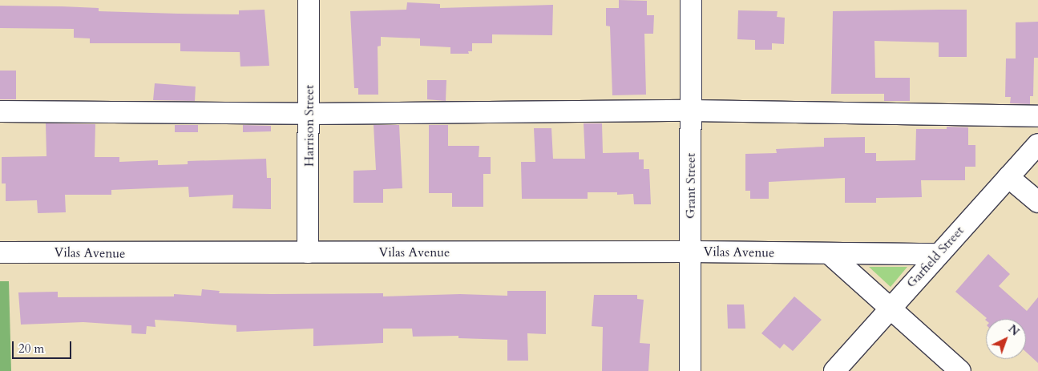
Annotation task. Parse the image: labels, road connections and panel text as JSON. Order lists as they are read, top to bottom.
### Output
{
  "streets": {
    "street": [
      "Harrison Street",
      "Grant Street",
      "Vilas Avenue",
      "Garfield Street"
    ]
  },
  "crossings": [
    ["Harrison Street", "Vilas Avenue"],
    ["Grant Street", "Vilas Avenue"],
    ["Vilas Avenue", "Garfield Street"]
  ],
  "scale_bar": "20 m",
  "north": "top right"
}
